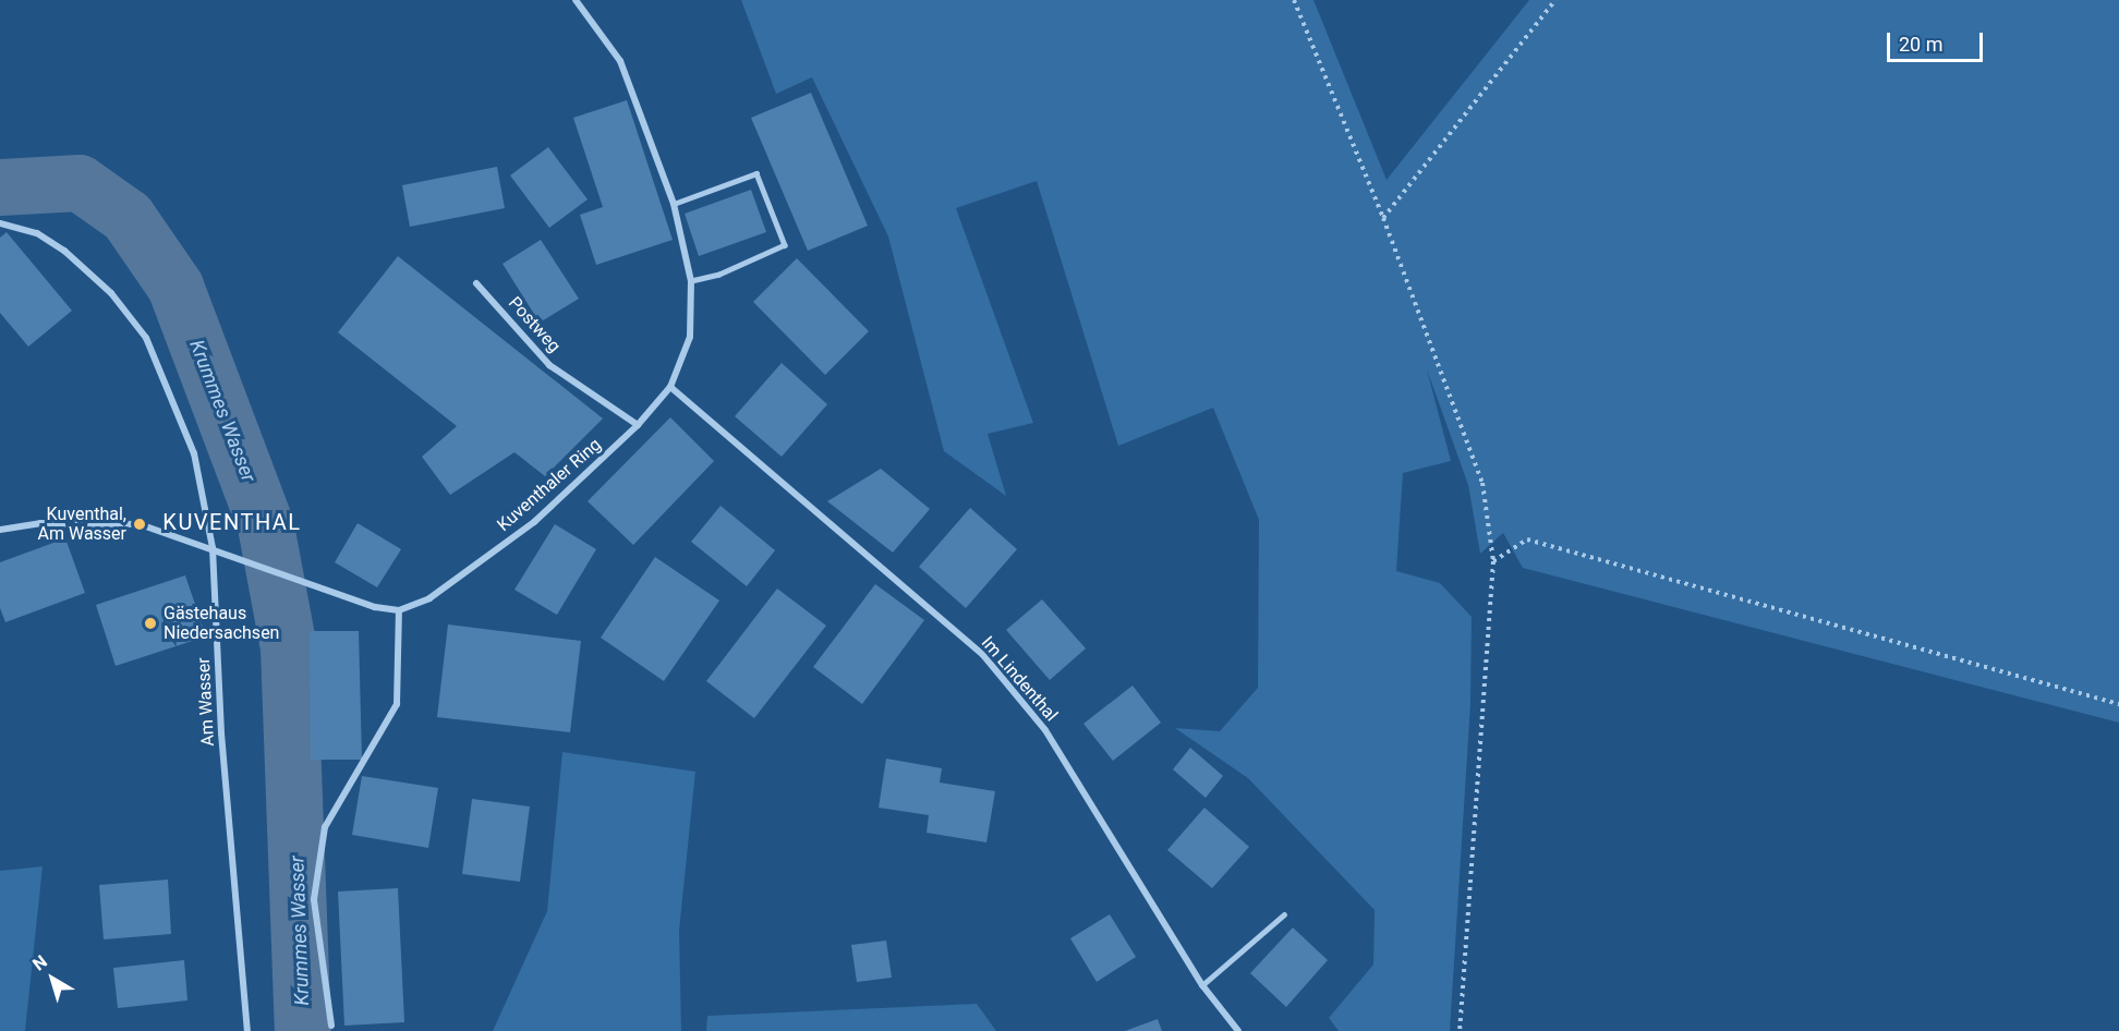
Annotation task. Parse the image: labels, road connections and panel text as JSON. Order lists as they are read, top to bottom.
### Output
{
  "streets": {
    "street": [
      "Postweg",
      "Kuventhaler Ring",
      "Im Lindenthal",
      "Am Wasser"
    ]
  },
  "crossings": [
    ["Postweg", "Kuventhaler Ring"],
    ["Kuventhaler Ring", "Im Lindenthal"]
  ],
  "districts": ["KUVENTHAL"],
  "water": ["Krummes Wasser"],
  "places": ["Kuventhal, Am Wasser", "Gästehaus Niedersachsen"],
  "scale_bar": "20 m",
  "north": "top left"
}
